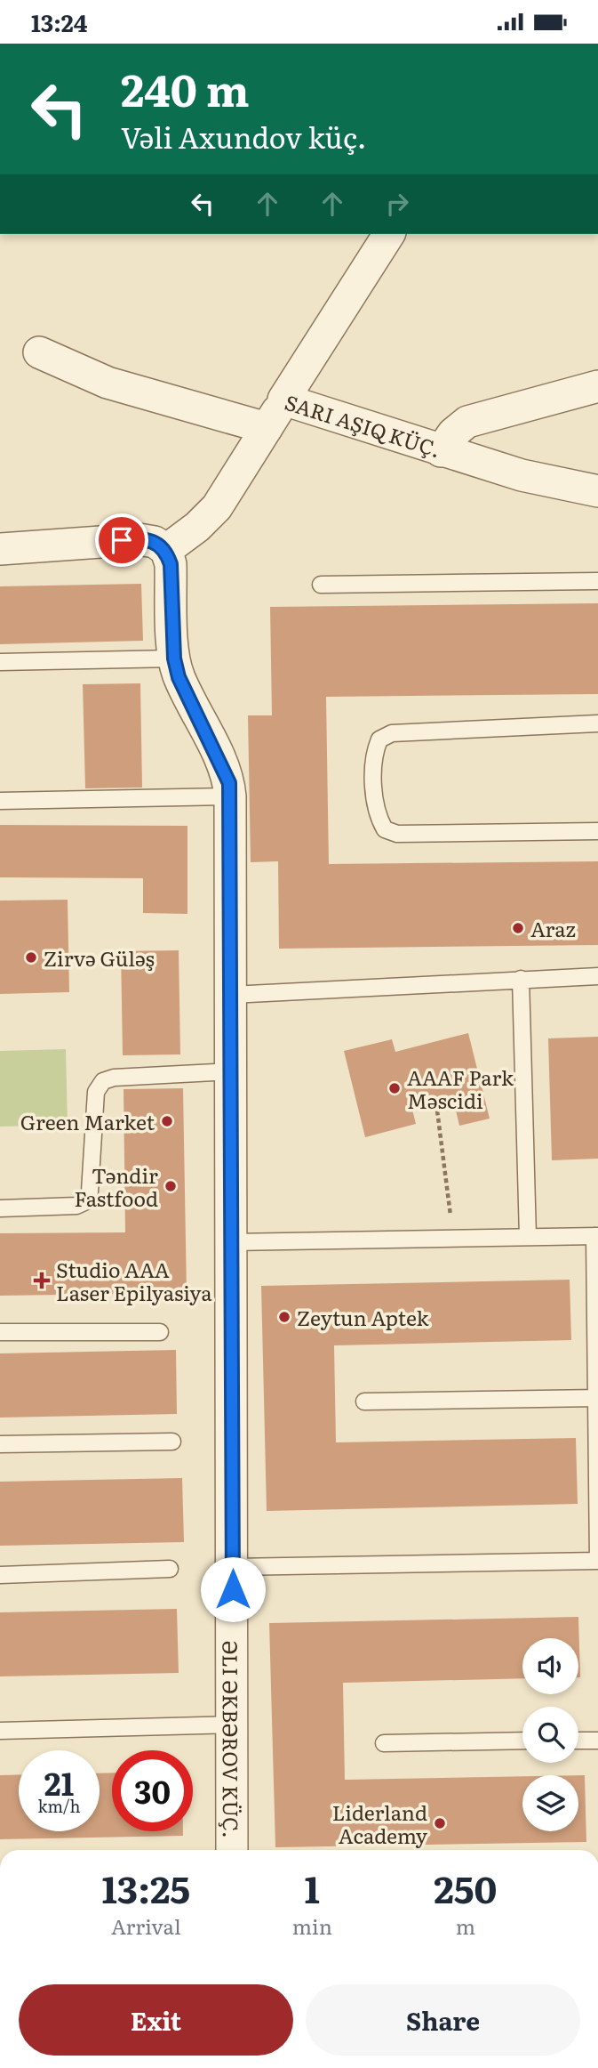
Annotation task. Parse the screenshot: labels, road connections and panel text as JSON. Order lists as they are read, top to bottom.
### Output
{
  "streets": {
    "street": ["ƏLI ƏKBƏROV KÜÇ."]
  },
  "places": {
    "other": [
      "Araz",
      "Zirvə Güləş",
      "AAAF Park Məscidi",
      "Green Market",
      "Təndir Fastfood",
      "Zeytun Aptek",
      "Liderland Academy"
    ],
    "health": ["Studio AAA Laser Epilyasiya"]
  },
  "page": {
    "status": "13:24",
    "turn": ["240 m", "Vəli Axundov küç."],
    "speed": "21 km/h",
    "limit": "30",
    "eta": [
      "13:25",
      "Arrival",
      "1",
      "min",
      "250",
      "m"
    ],
    "buttons": ["Exit", "Share"]
  }
}
